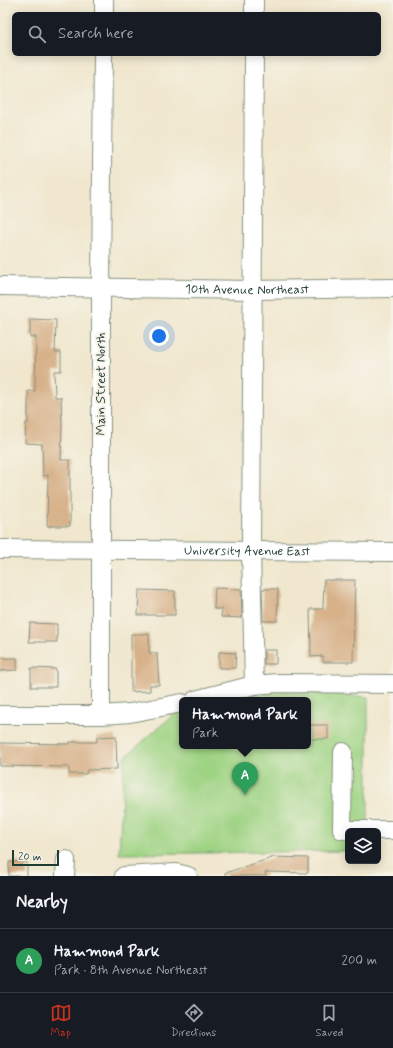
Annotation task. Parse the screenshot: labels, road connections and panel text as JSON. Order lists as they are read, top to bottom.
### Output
{
  "streets": {
    "street": ["10th Avenue Northeast", "Main Street North", "University Avenue East"]
  },
  "crossings": [
    ["10th Avenue Northeast", "Main Street North"],
    ["Main Street North", "University Avenue East"]
  ],
  "scale_bar": "20 m",
  "page": {
    "search": "Search here",
    "popup": ["Hammond Park", "Park"],
    "pins": "A",
    "scale": "20 m",
    "heading": "Nearby",
    "list": [
      {
        "mark": "A",
        "name": "Hammond Park",
        "note": "Park · 8th Avenue Northeast",
        "value": "200 m"
      }
    ],
    "nav": ["Map", "Directions", "Saved"]
  }
}
